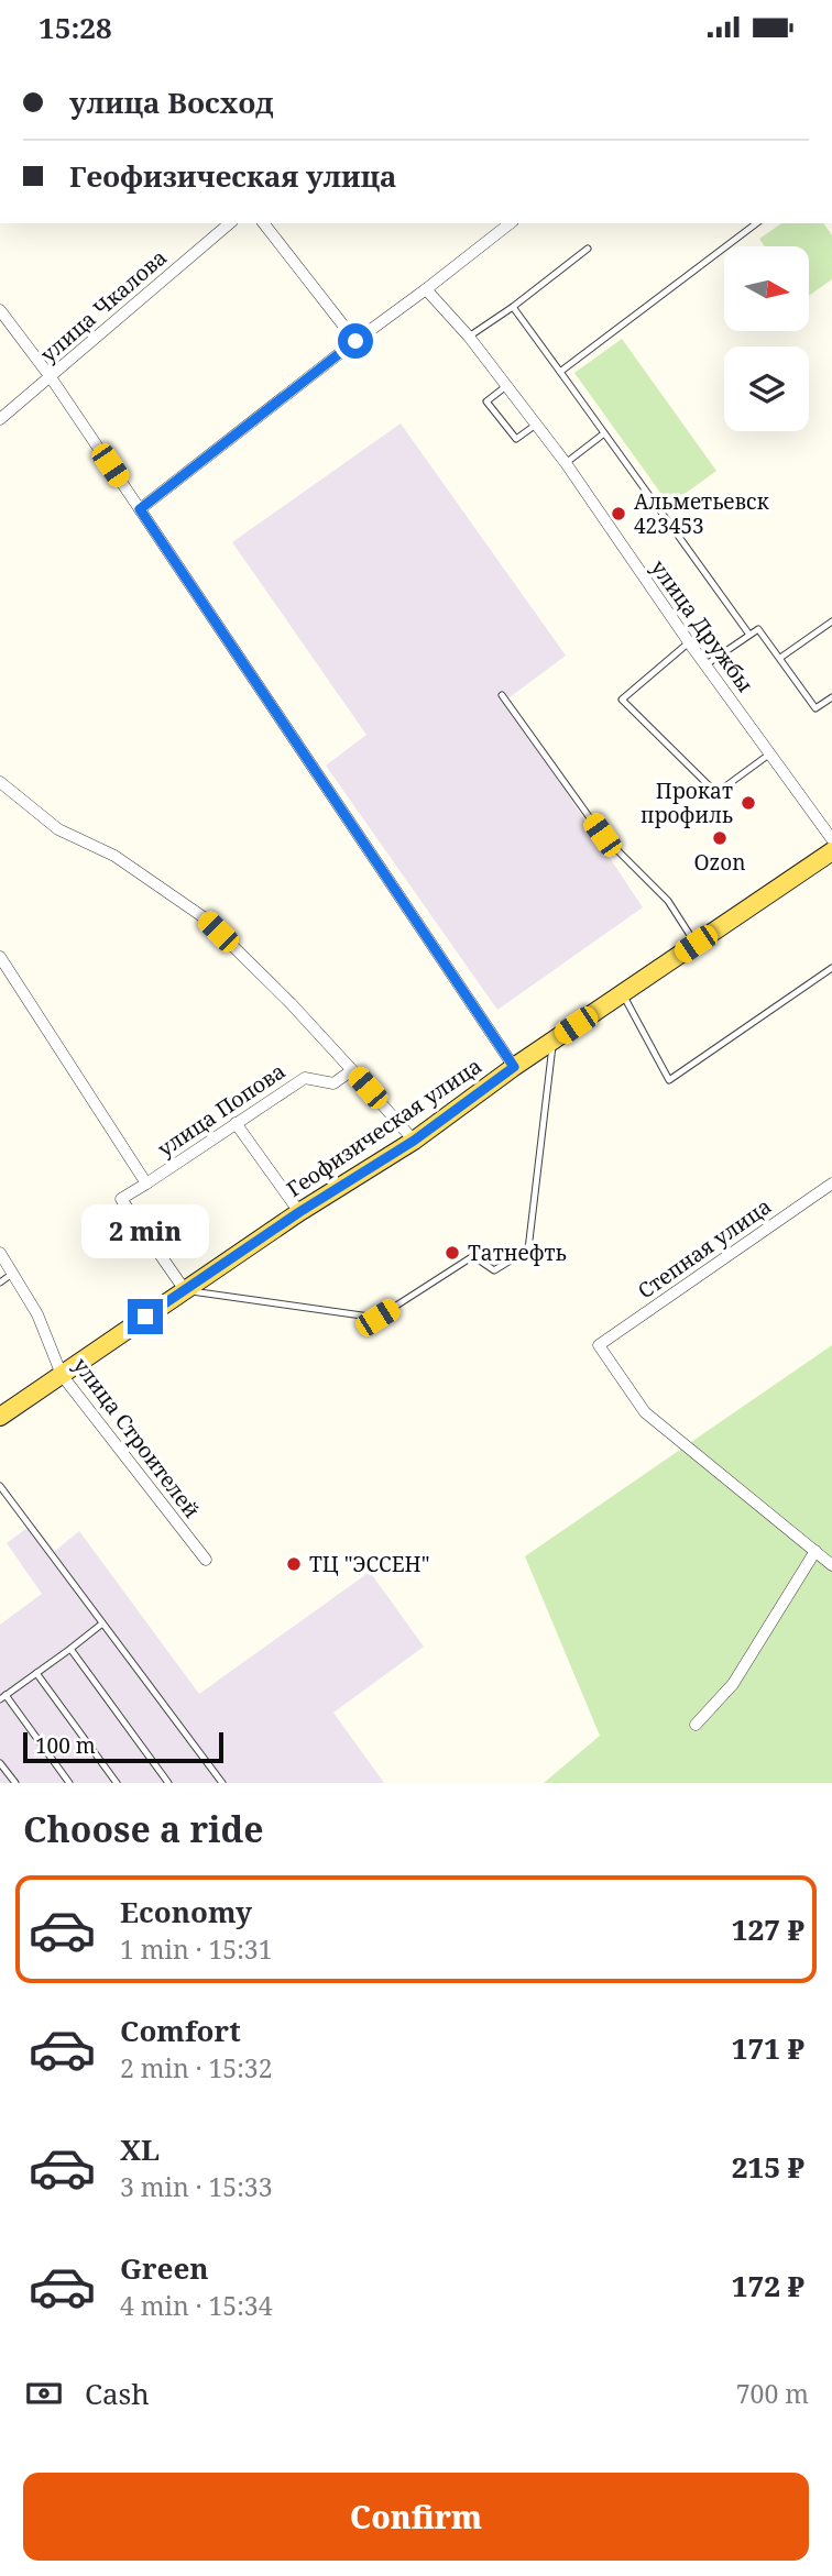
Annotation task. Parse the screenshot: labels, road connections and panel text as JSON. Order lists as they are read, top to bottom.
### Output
{
  "streets": {
    "main road": ["Геофизическая улица"],
    "street": [
      "улица Чкалова",
      "улица Дружбы",
      "улица Попова",
      "Степная улица",
      "улица Строителей"
    ]
  },
  "crossings": [
    ["Геофизическая улица", "улица Строителей"]
  ],
  "places": [
    "Альметьевск 423453",
    "Прокат профиль",
    "Ozon",
    "Татнефть",
    "ТЦ \"ЭССЕН\""
  ],
  "scale_bar": "100 m",
  "north": "right",
  "page": {
    "status": "15:28",
    "banner": ["улица Восход", "Геофизическая улица"],
    "bubble": "2 min",
    "scale": "100 m",
    "heading": "Choose a ride",
    "list": [
      {
        "name": "Economy",
        "note": "1 min · 15:31",
        "value": "127 ₽"
      },
      {
        "name": "Comfort",
        "note": "2 min · 15:32",
        "value": "171 ₽"
      },
      {
        "name": "XL",
        "note": "3 min · 15:33",
        "value": "215 ₽"
      },
      {
        "name": "Green",
        "note": "4 min · 15:34",
        "value": "172 ₽"
      }
    ],
    "pay": ["Cash", "700 m"],
    "buttons": "Confirm"
  }
}
